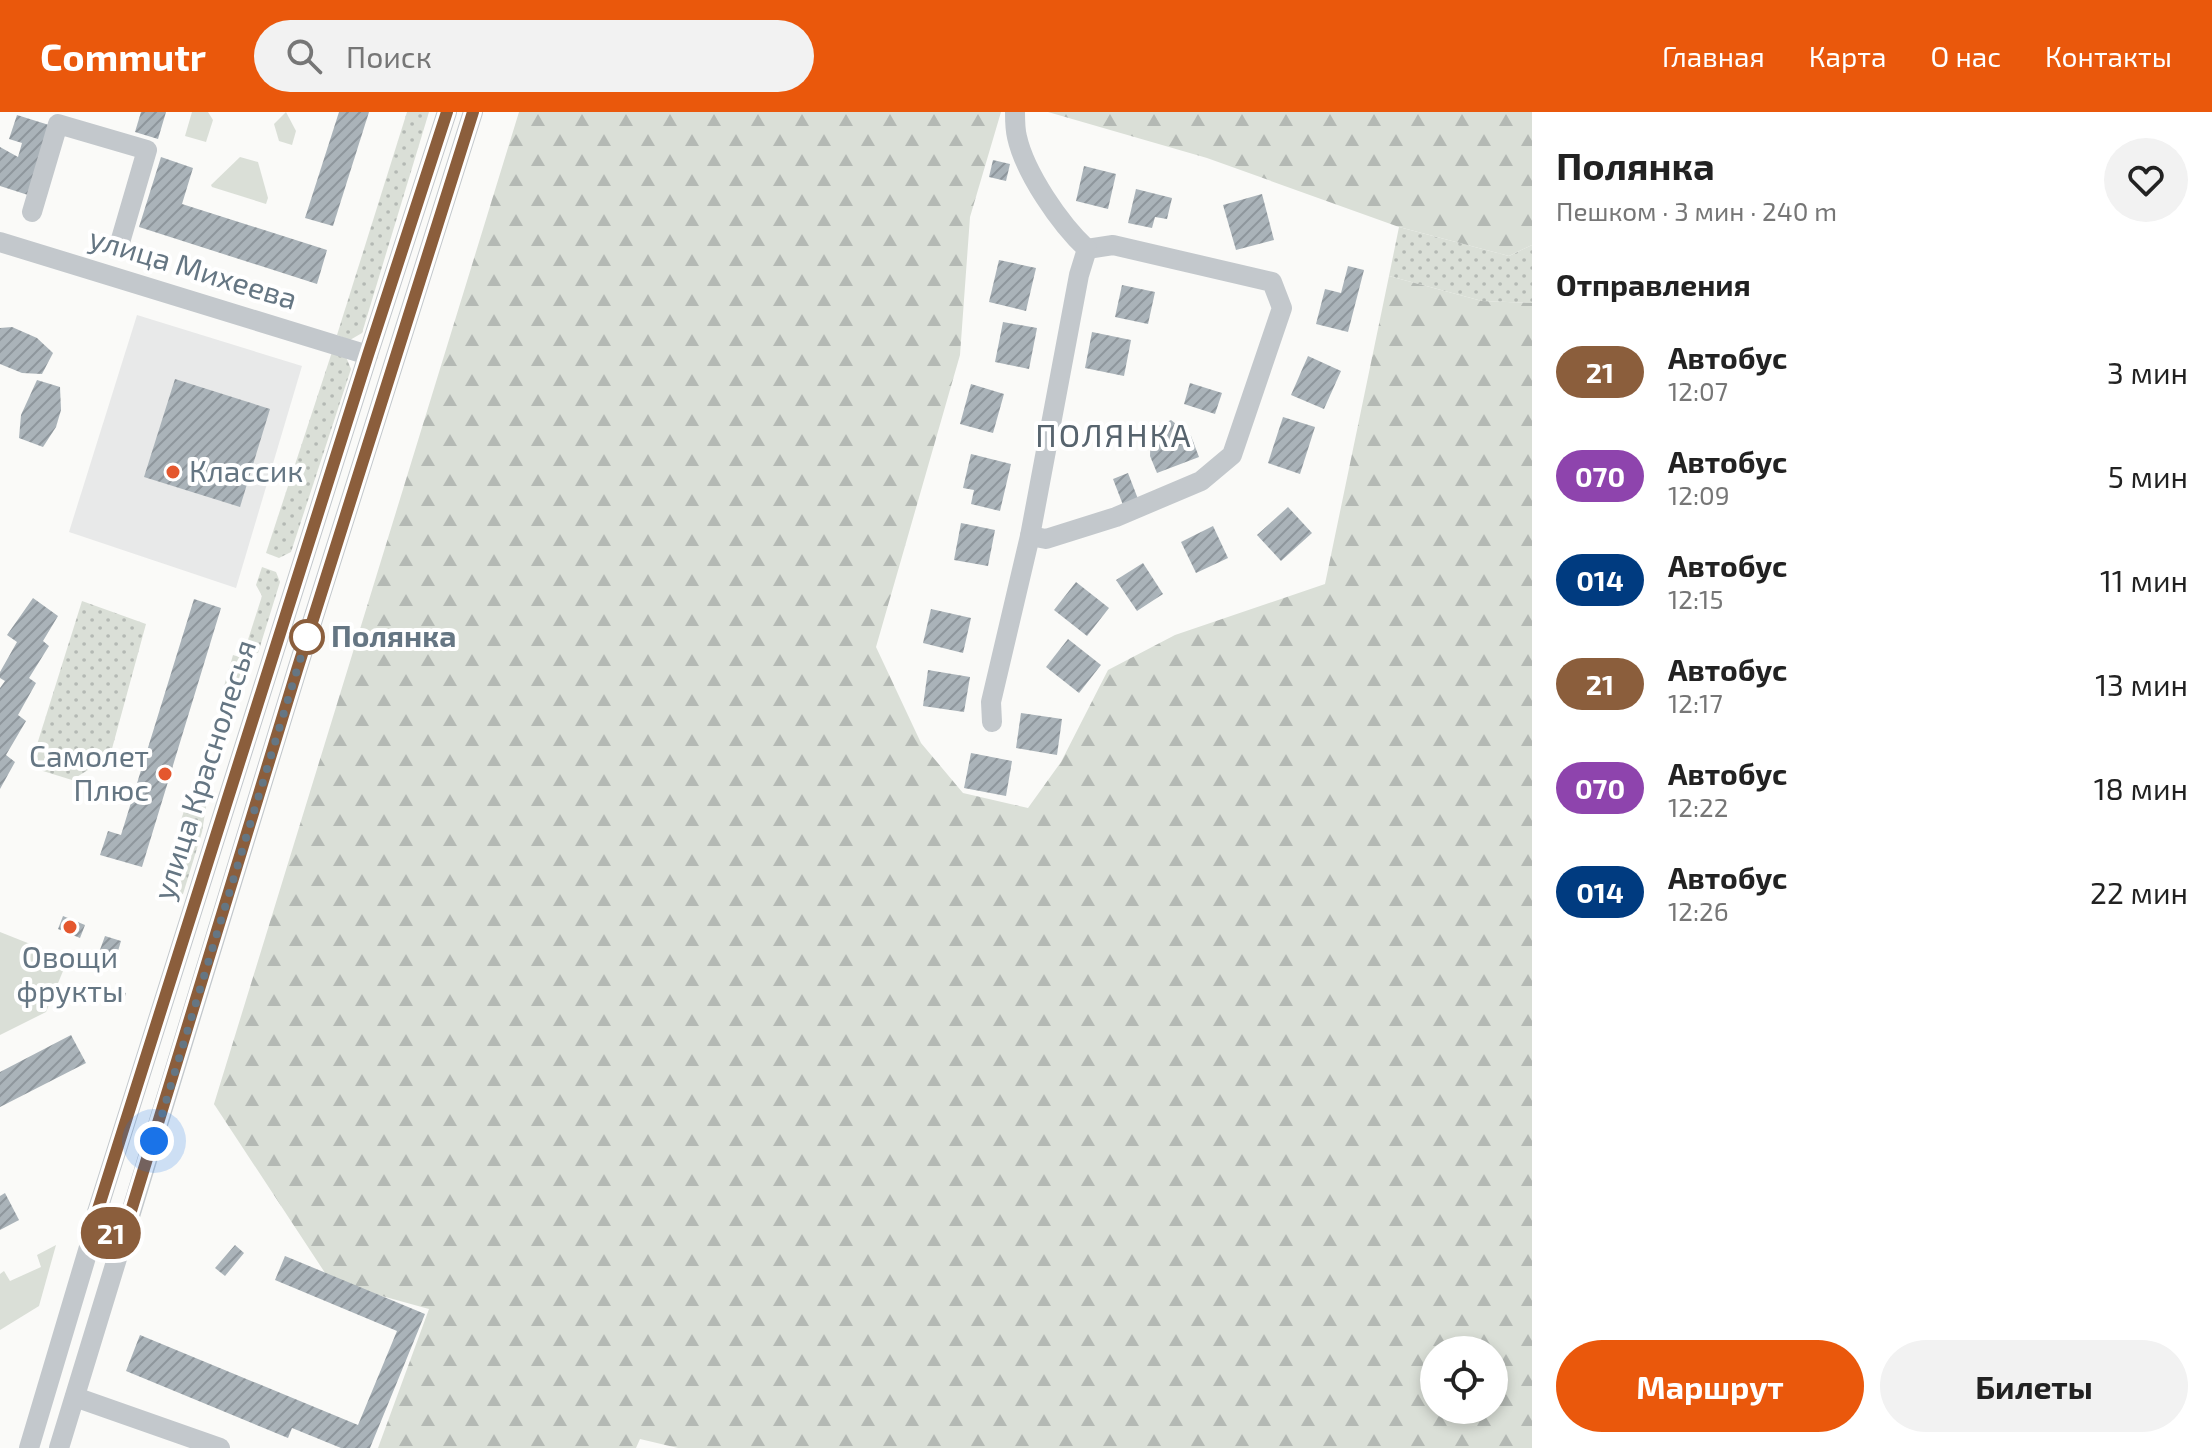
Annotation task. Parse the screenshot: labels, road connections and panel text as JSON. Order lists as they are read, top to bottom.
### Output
{
  "streets": {
    "street": ["улица Михеева", "улица Краснолесья"]
  },
  "crossings": [
    ["улица Михеева", "улица Краснолесья"]
  ],
  "districts": ["ПОЛЯНКА"],
  "places": [
    "Классик",
    "Полянка",
    "Самолет Плюс",
    "Овощи фрукты"
  ],
  "lines": ["bus line 21"],
  "page": {
    "header": "Commutr",
    "search": "Поиск",
    "nav": [
      "Главная",
      "Карта",
      "О нас",
      "Контакты"
    ],
    "on_map": "21",
    "heading": [
      ["Полянка", "Пешком · 3 мин · 240 m"],
      "Отправления"
    ],
    "list": [
      {
        "mark": "21",
        "name": "Автобус",
        "note": "12:07",
        "value": "3 мин"
      },
      {
        "mark": "070",
        "name": "Автобус",
        "note": "12:09",
        "value": "5 мин"
      },
      {
        "mark": "014",
        "name": "Автобус",
        "note": "12:15",
        "value": "11 мин"
      },
      {
        "mark": "21",
        "name": "Автобус",
        "note": "12:17",
        "value": "13 мин"
      },
      {
        "mark": "070",
        "name": "Автобус",
        "note": "12:22",
        "value": "18 мин"
      },
      {
        "mark": "014",
        "name": "Автобус",
        "note": "12:26",
        "value": "22 мин"
      }
    ],
    "buttons": ["Маршрут", "Билеты"]
  }
}
